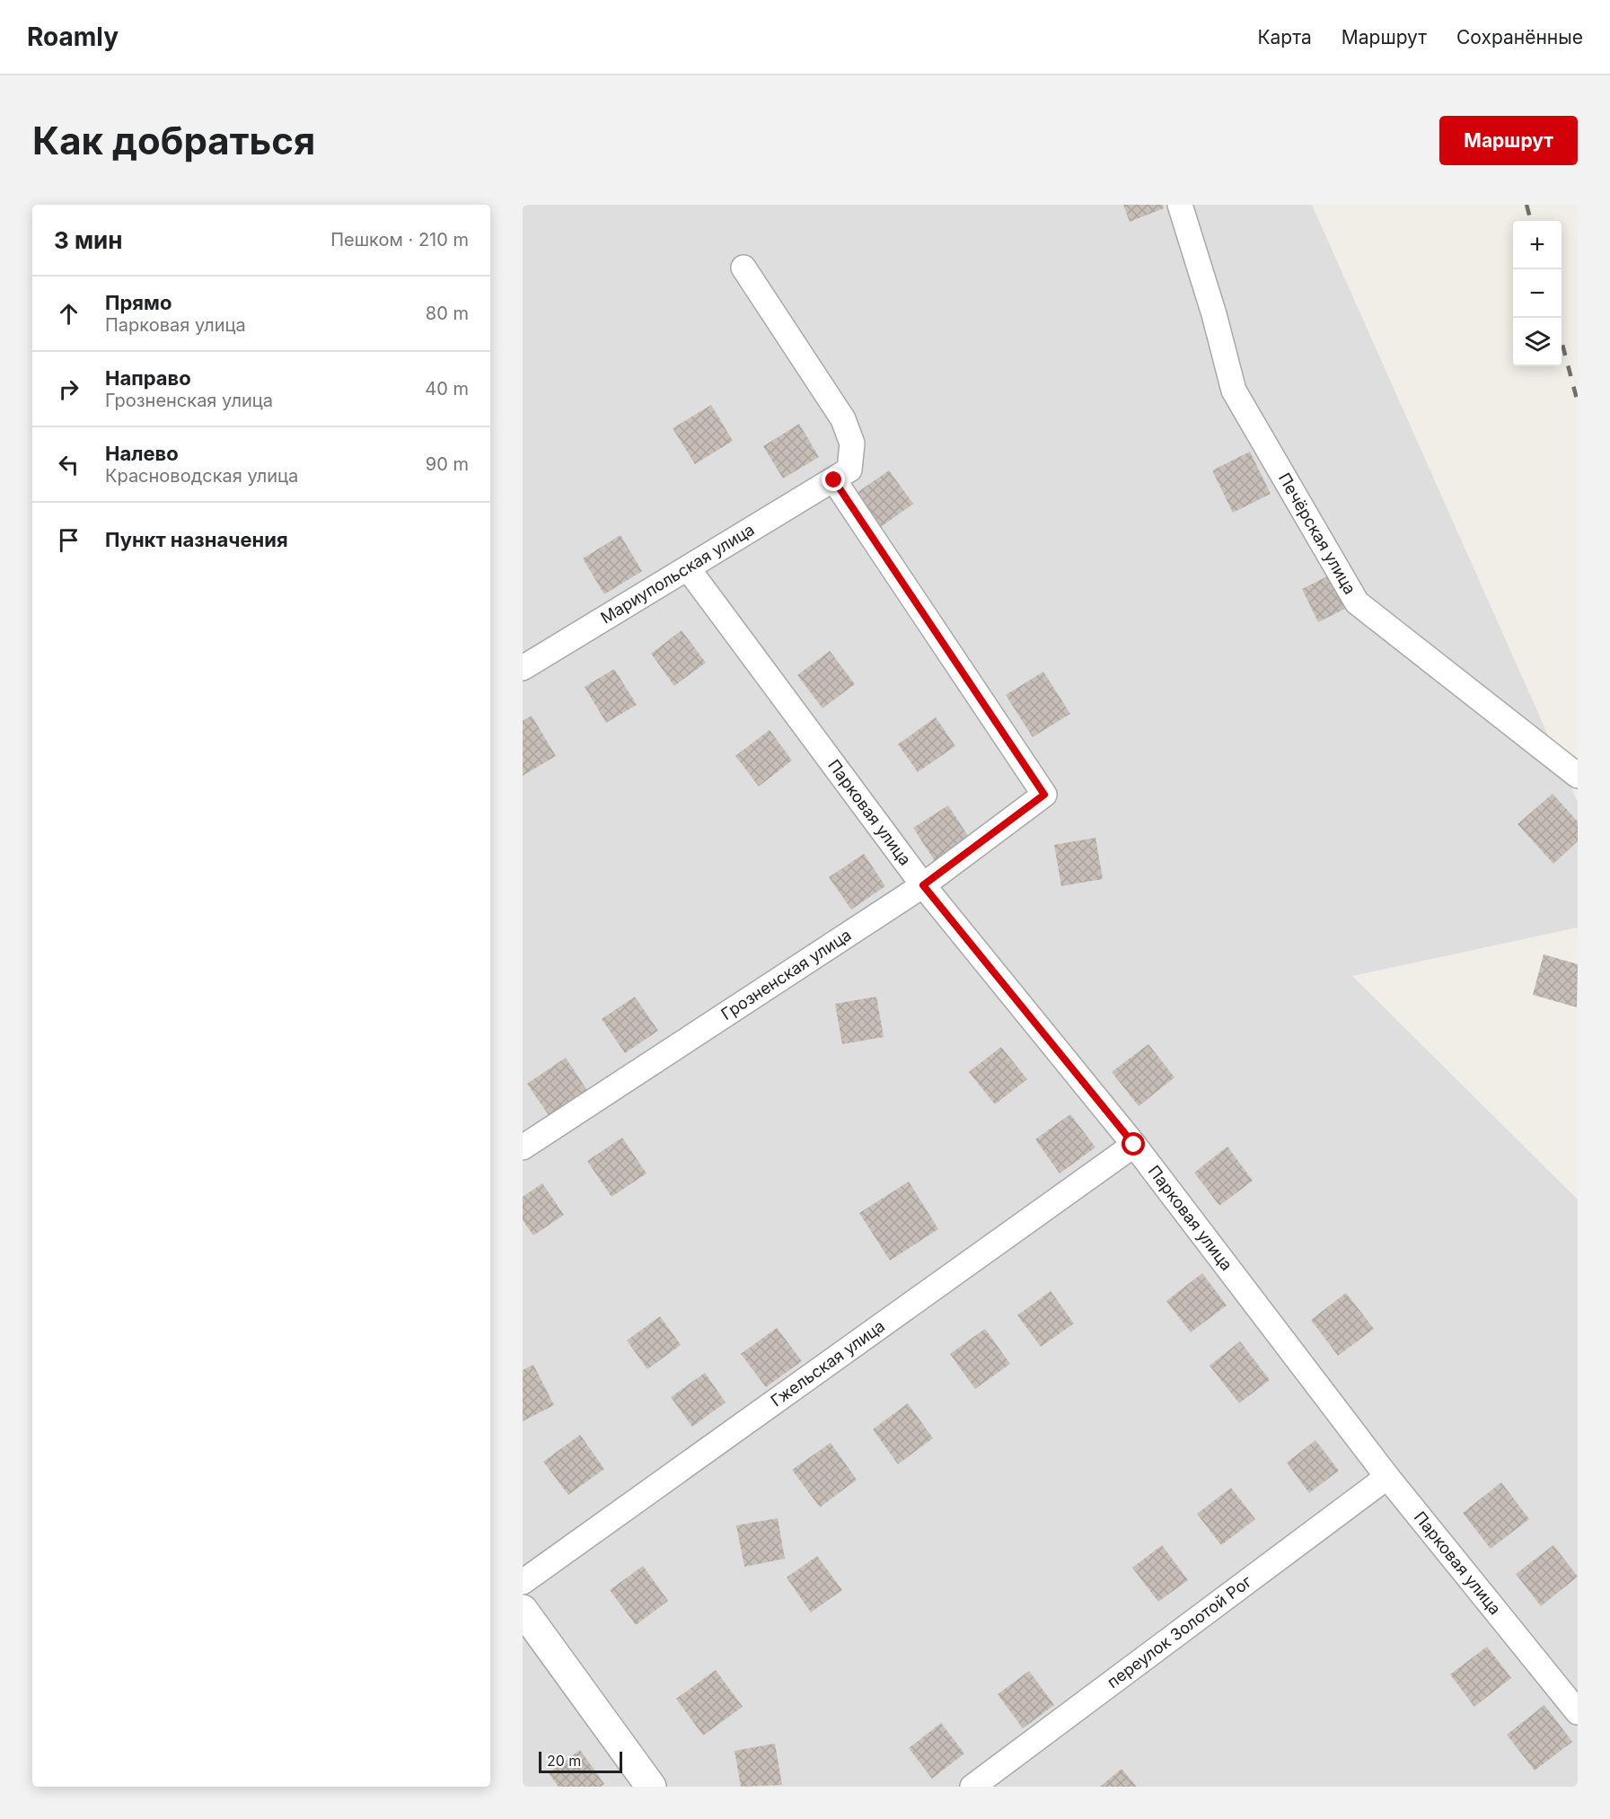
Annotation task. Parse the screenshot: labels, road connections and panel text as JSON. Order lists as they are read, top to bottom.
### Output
{
  "streets": {
    "street": [
      "Печёрская улица",
      "Мариупольская улица",
      "Парковая улица",
      "Грозненская улица",
      "Гжельская улица",
      "переулок Золотой Рог"
    ]
  },
  "crossings": [
    ["Мариупольская улица", "Парковая улица"],
    ["Мариупольская улица", "Грозненская улица"],
    ["Парковая улица", "Грозненская улица"],
    ["Парковая улица", "Гжельская улица"],
    ["Парковая улица", "переулок Золотой Рог"]
  ],
  "scale_bar": "20 m",
  "page": {
    "header": "Roamly",
    "nav": ["Карта", "Маршрут", "Сохранённые"],
    "buttons": "Маршрут",
    "title": "Как добраться",
    "heading": ["3 мин", "Пешком · 210 m"],
    "map_buttons": ["+", "−"],
    "list": [
      ["Прямо", "Парковая улица", "80 m"],
      ["Направо", "Грозненская улица", "40 m"],
      ["Налево", "Красноводская улица", "90 m"],
      "Пункт назначения"
    ],
    "scale": "20 m"
  }
}
